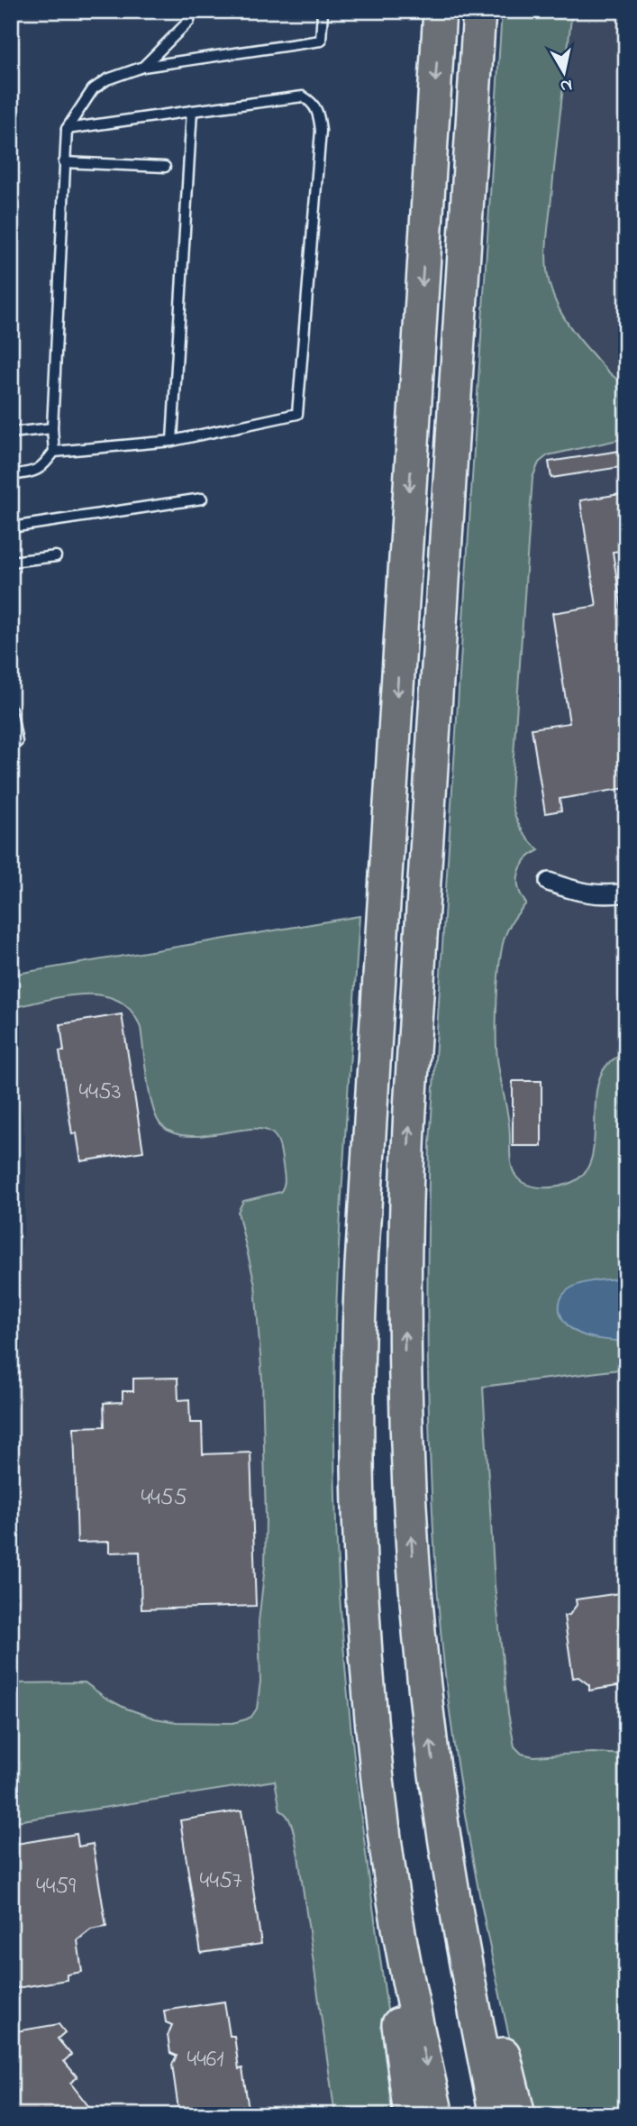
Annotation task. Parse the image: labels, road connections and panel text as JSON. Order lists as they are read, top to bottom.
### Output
{
  "house_numbers": [
    "4453",
    "4455",
    "4457",
    "4459",
    "4461"
  ],
  "north": "bottom"
}
